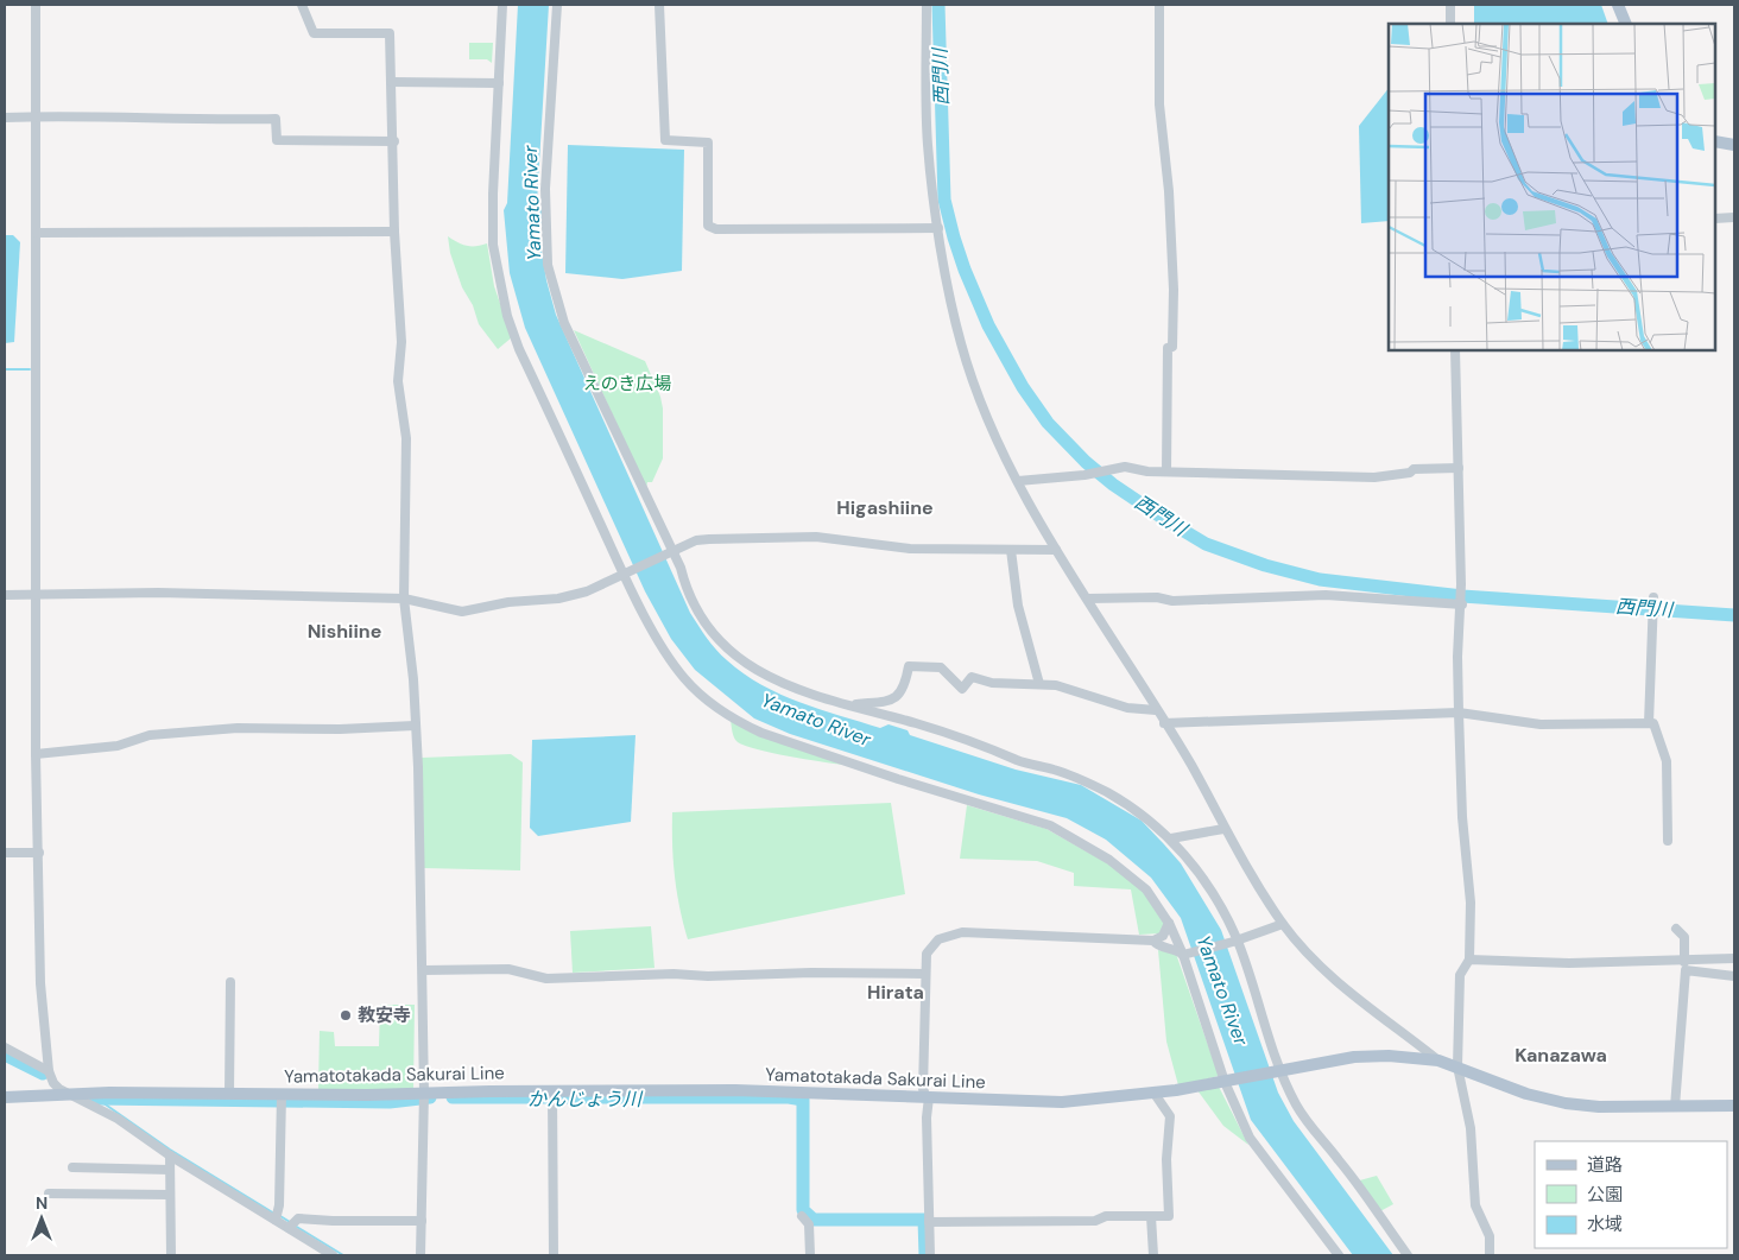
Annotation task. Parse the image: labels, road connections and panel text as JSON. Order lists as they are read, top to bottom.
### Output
{
  "streets": {
    "main road": ["Yamatotakada Sakurai Line"]
  },
  "districts": [
    "Higashiine",
    "Nishiine",
    "Hirata",
    "Kanazawa"
  ],
  "water": ["西門川", "Yamato River", "かんじょう川"],
  "parks": ["えのき広場"],
  "places": ["教安寺"],
  "legend": ["道路", "公園", "水域"],
  "north": "top"
}
